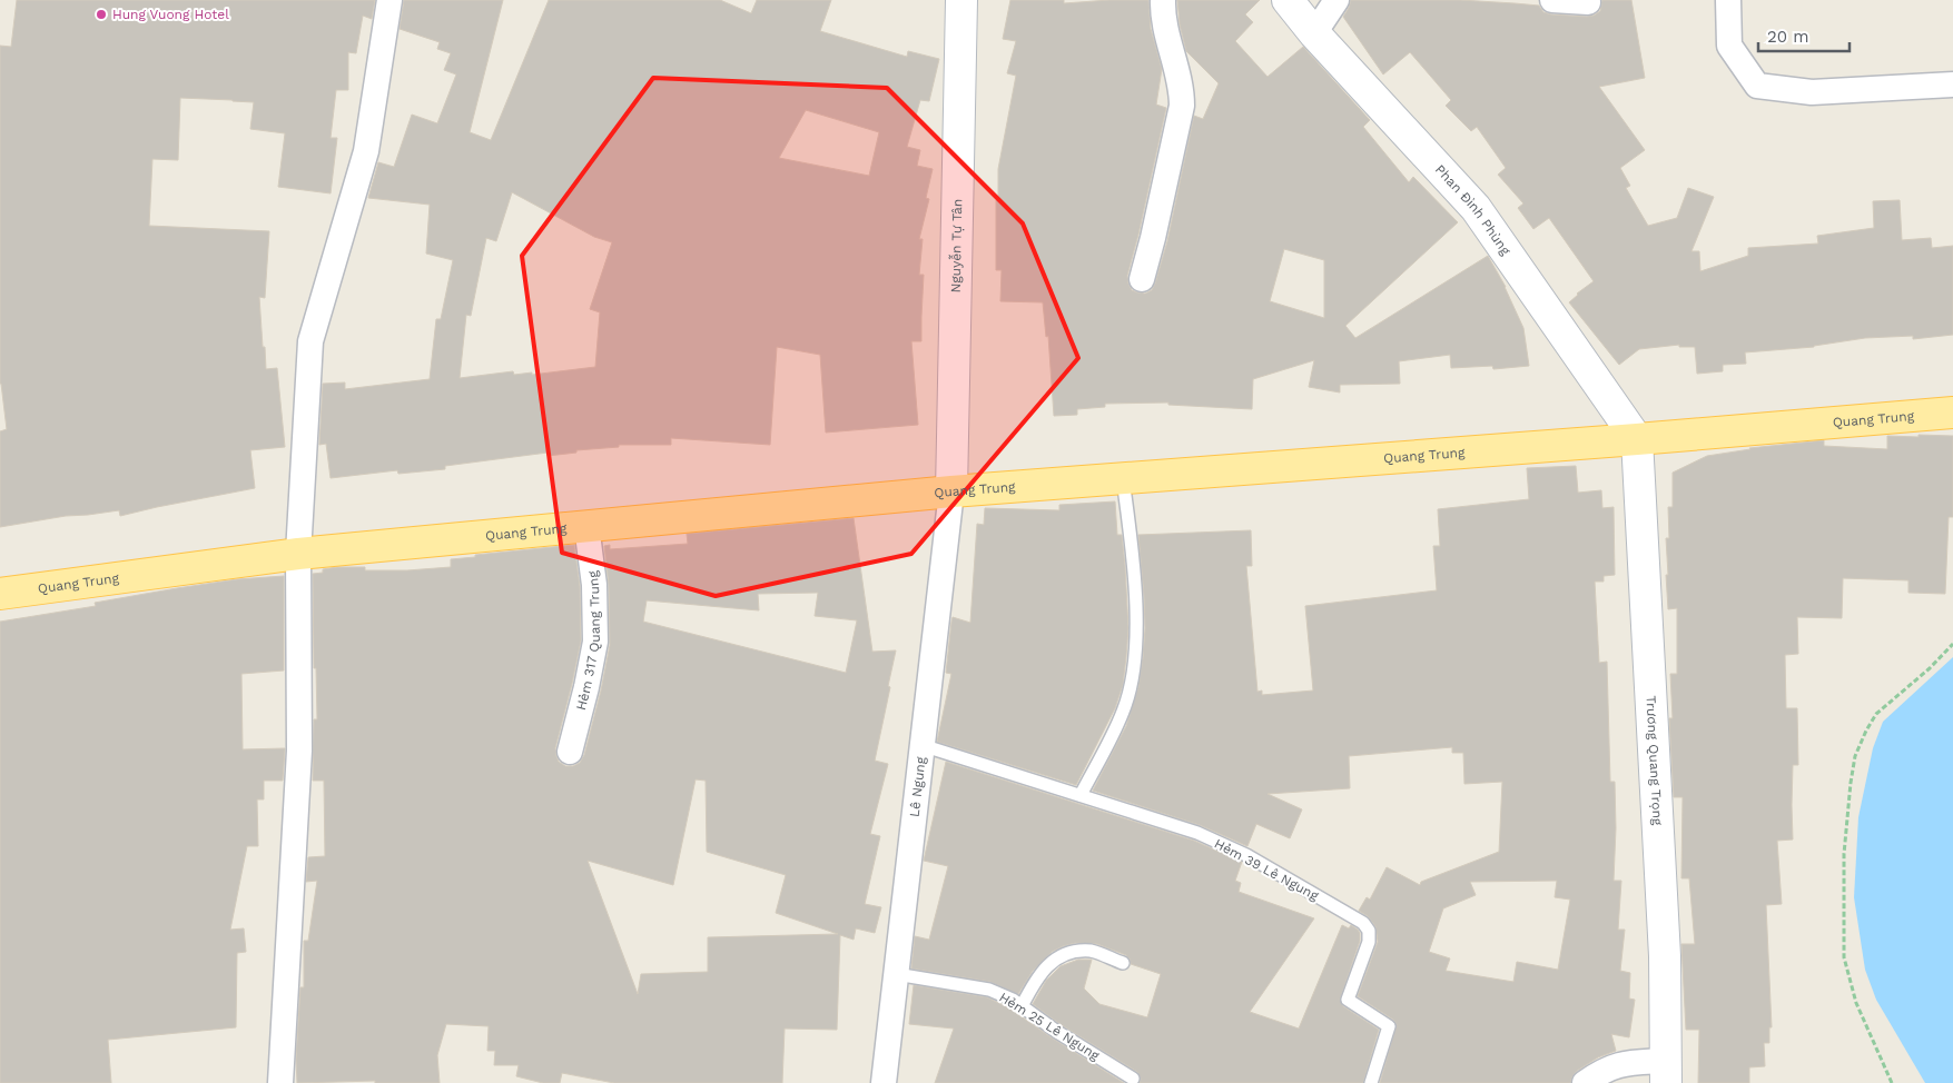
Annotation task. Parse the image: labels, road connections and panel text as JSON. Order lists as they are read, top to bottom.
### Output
{
  "streets": {
    "main road": ["Quang Trung"],
    "street": [
      "Phan Đình Phùng",
      "Nguyễn Tự Tân",
      "Hẻm 317 Quang Trung",
      "Trương Quang Trọng",
      "Lê Ngung"
    ],
    "lane": ["Hẻm 39 Lê Ngung", "Hẻm 25 Lê Ngung"]
  },
  "crossings": [
    ["Phan Đình Phùng", "Quang Trung"],
    ["Phan Đình Phùng", "Trương Quang Trọng"],
    ["Nguyễn Tự Tân", "Quang Trung"],
    ["Nguyễn Tự Tân", "Lê Ngung"],
    ["Quang Trung", "Hẻm 317 Quang Trung"],
    ["Quang Trung", "Trương Quang Trọng"],
    ["Quang Trung", "Lê Ngung"],
    ["Lê Ngung", "Hẻm 39 Lê Ngung"],
    ["Lê Ngung", "Hẻm 25 Lê Ngung"]
  ],
  "places": ["Hung Vuong Hotel"],
  "scale_bar": "20 m"
}
